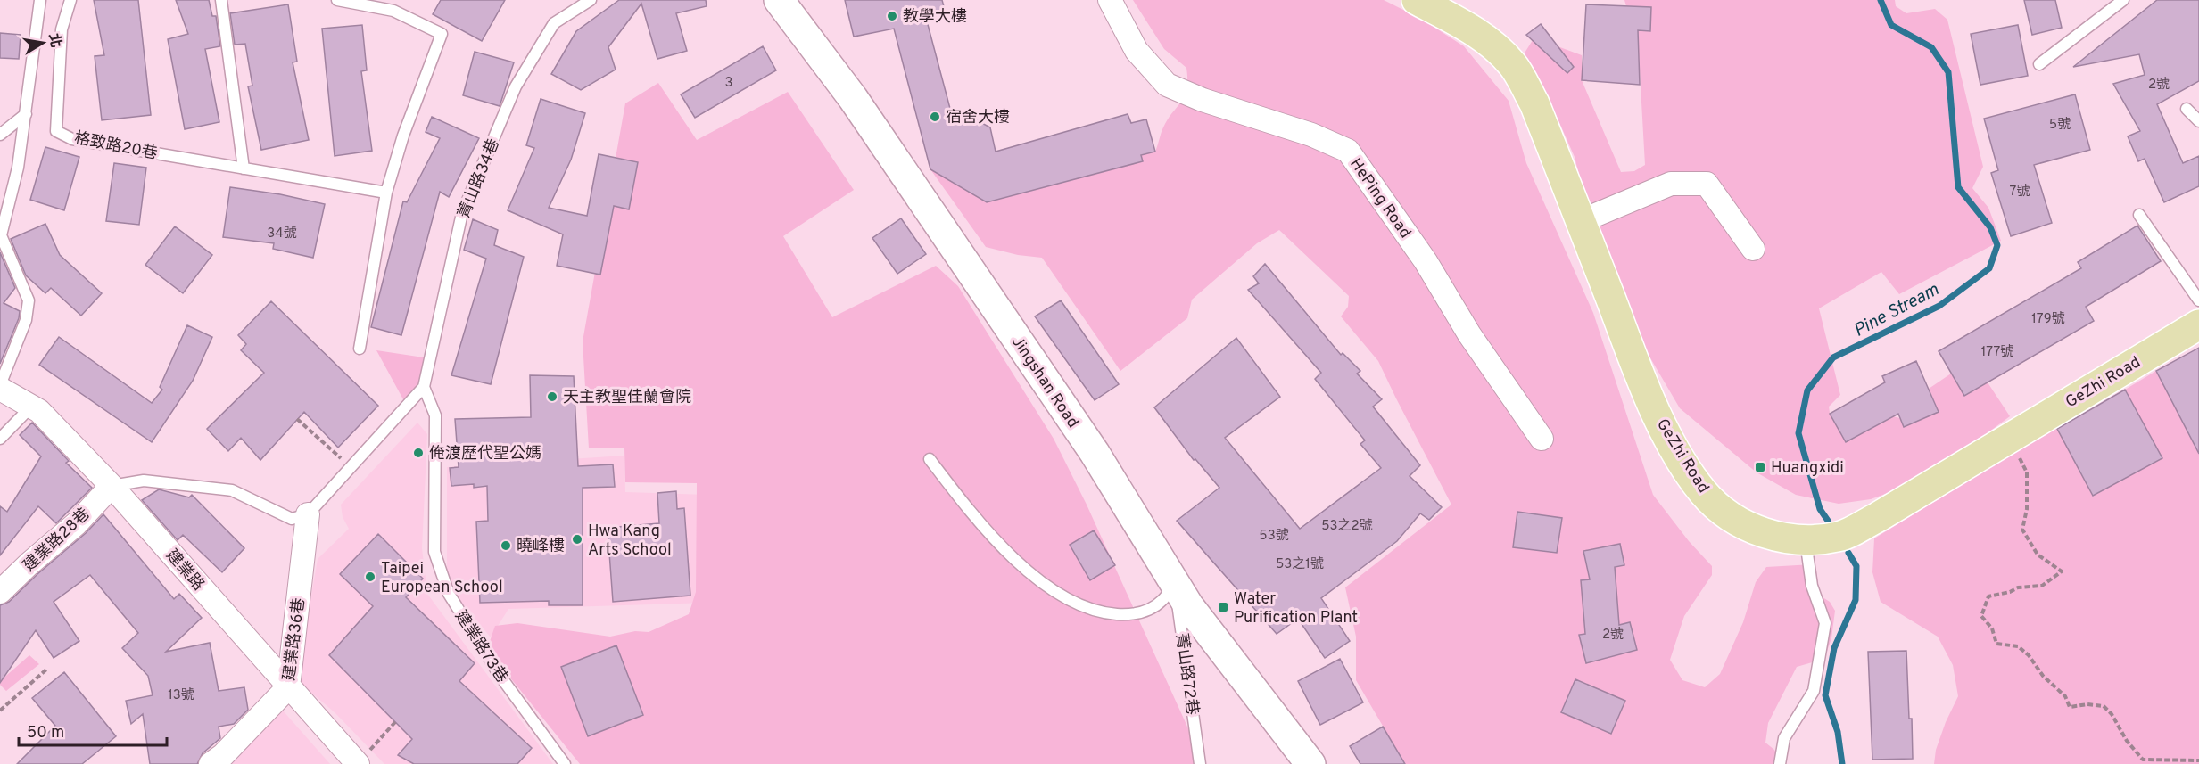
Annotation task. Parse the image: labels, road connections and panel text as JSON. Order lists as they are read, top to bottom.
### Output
{
  "streets": {
    "main road": ["GeZhi Road"],
    "street": [
      "HePing Road",
      "Jingshan Road",
      "建業路28巷",
      "建業路",
      "建業路36巷"
    ],
    "lane": [
      "格致路20巷",
      "菁山路34巷",
      "建業路73巷",
      "菁山路72巷"
    ]
  },
  "crossings": [
    ["菁山路34巷", "建業路73巷"],
    ["Jingshan Road", "菁山路72巷"],
    ["建業路28巷", "建業路"],
    ["建業路", "建業路36巷"]
  ],
  "water": ["Pine Stream"],
  "places": {
    "other": [
      "教學大樓",
      "宿舍大樓",
      "天主教聖佳蘭會院",
      "俺渡歷代聖公媽",
      "Hwa Kang Arts School",
      "曉峰樓",
      "Taipei European School"
    ],
    "transit": ["Huangxidi", "Water Purification Plant"]
  },
  "house_numbers": [
    "3",
    "2號",
    "5號",
    "7號",
    "34號",
    "179號",
    "177號",
    "53之2號",
    "53號",
    "53之1號",
    "2號",
    "13號"
  ],
  "scale_bar": "50 m",
  "north": "right"
}
